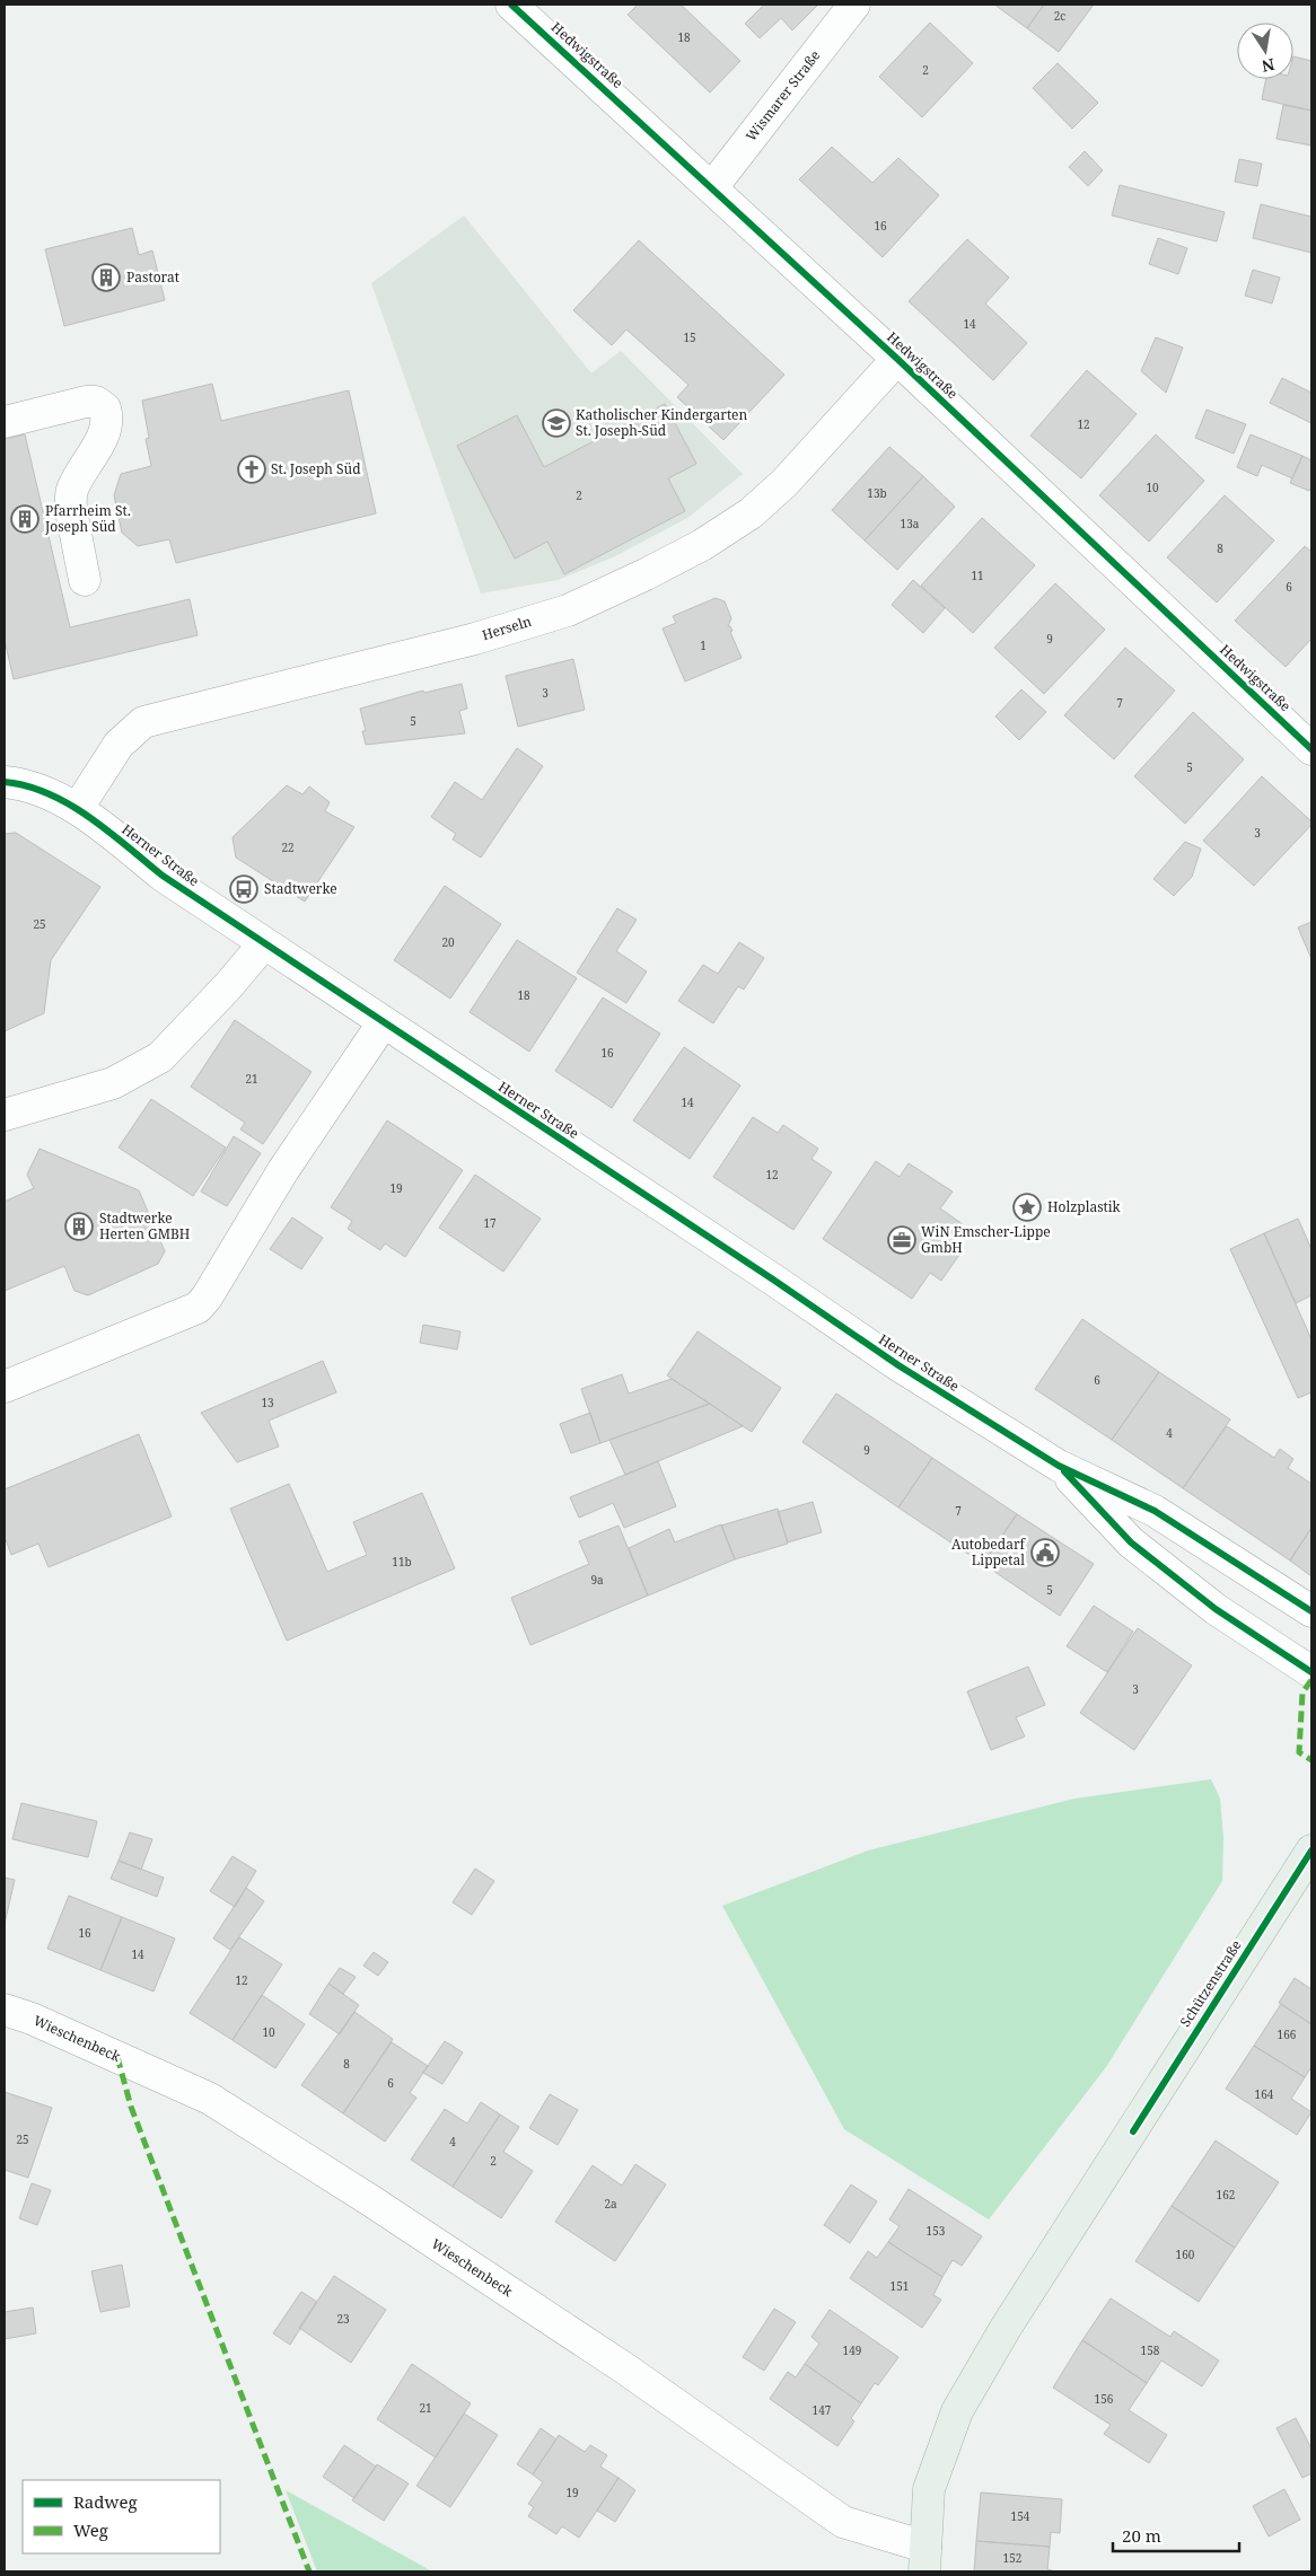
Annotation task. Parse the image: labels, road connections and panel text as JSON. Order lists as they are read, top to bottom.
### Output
{
  "streets": {
    "main road": ["Schützenstraße"],
    "street": [
      "Hedwigstraße",
      "Wismarer Straße",
      "Herseln",
      "Herner Straße",
      "Wieschenbeck"
    ]
  },
  "crossings": [
    ["Hedwigstraße", "Wismarer Straße"],
    ["Hedwigstraße", "Herseln"],
    ["Herseln", "Herner Straße"],
    ["Schützenstraße", "Wieschenbeck"]
  ],
  "places": {
    "building": ["Pastorat", "Pfarrheim St. Joseph Süd", "Stadtwerke Herten GMBH"],
    "school or university": ["Katholischer Kindergarten St. Joseph-Süd"],
    "church": ["St. Joseph Süd"],
    "bus stop": ["Stadtwerke"],
    "place": ["Holzplastik"],
    "office": ["WiN Emscher-Lippe GmbH"],
    "public building": ["Autobedarf Lippetal"]
  },
  "house_numbers": [
    "2c",
    "18",
    "2",
    "16",
    "14",
    "15",
    "12",
    "10",
    "13b",
    "2",
    "13a",
    "8",
    "11",
    "6",
    "9",
    "1",
    "3",
    "7",
    "5",
    "5",
    "3",
    "22",
    "25",
    "20",
    "18",
    "16",
    "21",
    "14",
    "12",
    "19",
    "17",
    "6",
    "13",
    "4",
    "9",
    "7",
    "11b",
    "9a",
    "5",
    "3",
    "16",
    "14",
    "12",
    "10",
    "166",
    "8",
    "6",
    "164",
    "25",
    "4",
    "2",
    "162",
    "2a",
    "153",
    "160",
    "151",
    "23",
    "149",
    "158",
    "156",
    "21",
    "147",
    "19",
    "154",
    "152"
  ],
  "legend": ["Radweg", "Weg"],
  "scale_bar": "20 m",
  "north": "bottom"
}
